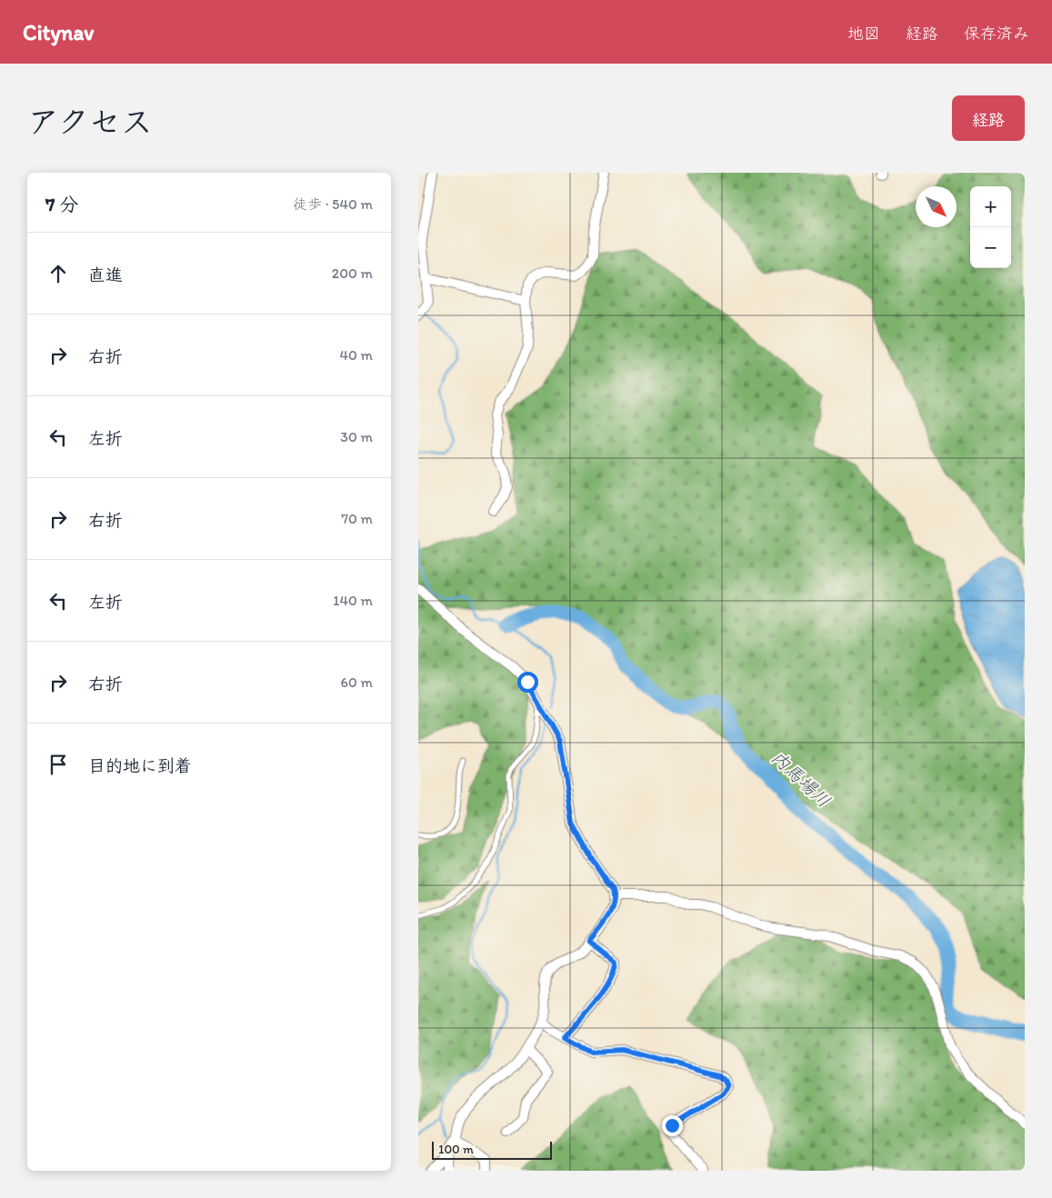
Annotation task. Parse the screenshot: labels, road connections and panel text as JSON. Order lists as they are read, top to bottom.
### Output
{
  "water": ["内馬場川"],
  "scale_bar": "100 m",
  "north": "bottom right",
  "page": {
    "header": "Citynav",
    "nav": ["地図", "経路", "保存済み"],
    "title": "アクセス",
    "buttons": "経路",
    "heading": ["7 分", "徒歩 · 540 m"],
    "map_buttons": ["+", "−"],
    "list": [
      ["直進", "200 m"],
      ["右折", "40 m"],
      ["左折", "30 m"],
      ["右折", "70 m"],
      ["左折", "140 m"],
      ["右折", "60 m"],
      "目的地に到着"
    ],
    "scale": "100 m"
  }
}
